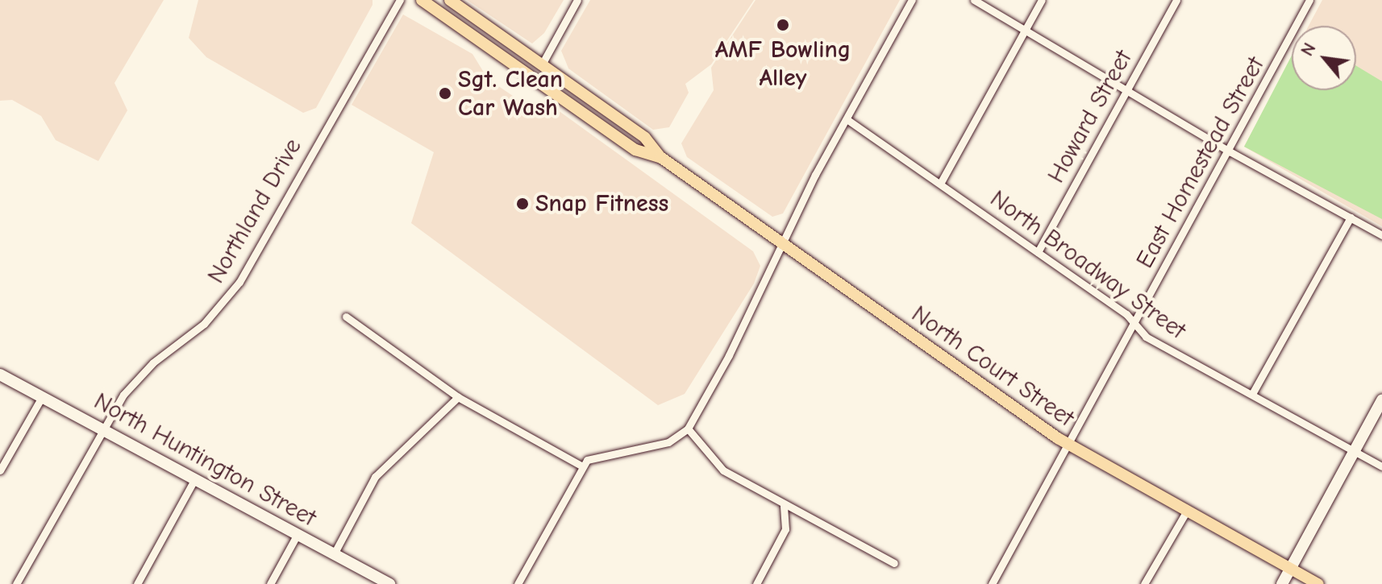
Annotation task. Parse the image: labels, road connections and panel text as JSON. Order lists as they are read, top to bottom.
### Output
{
  "streets": {
    "main road": ["North Court Street"],
    "street": [
      "Howard Street",
      "East Homestead Street",
      "Northland Drive",
      "North Broadway Street",
      "North Huntington Street"
    ]
  },
  "crossings": [
    ["Howard Street", "North Broadway Street"],
    ["East Homestead Street", "North Broadway Street"],
    ["East Homestead Street", "North Court Street"],
    ["Northland Drive", "North Huntington Street"]
  ],
  "places": ["AMF Bowling Alley", "Sgt. Clean Car Wash", "Snap Fitness"],
  "north": "top left"
}
